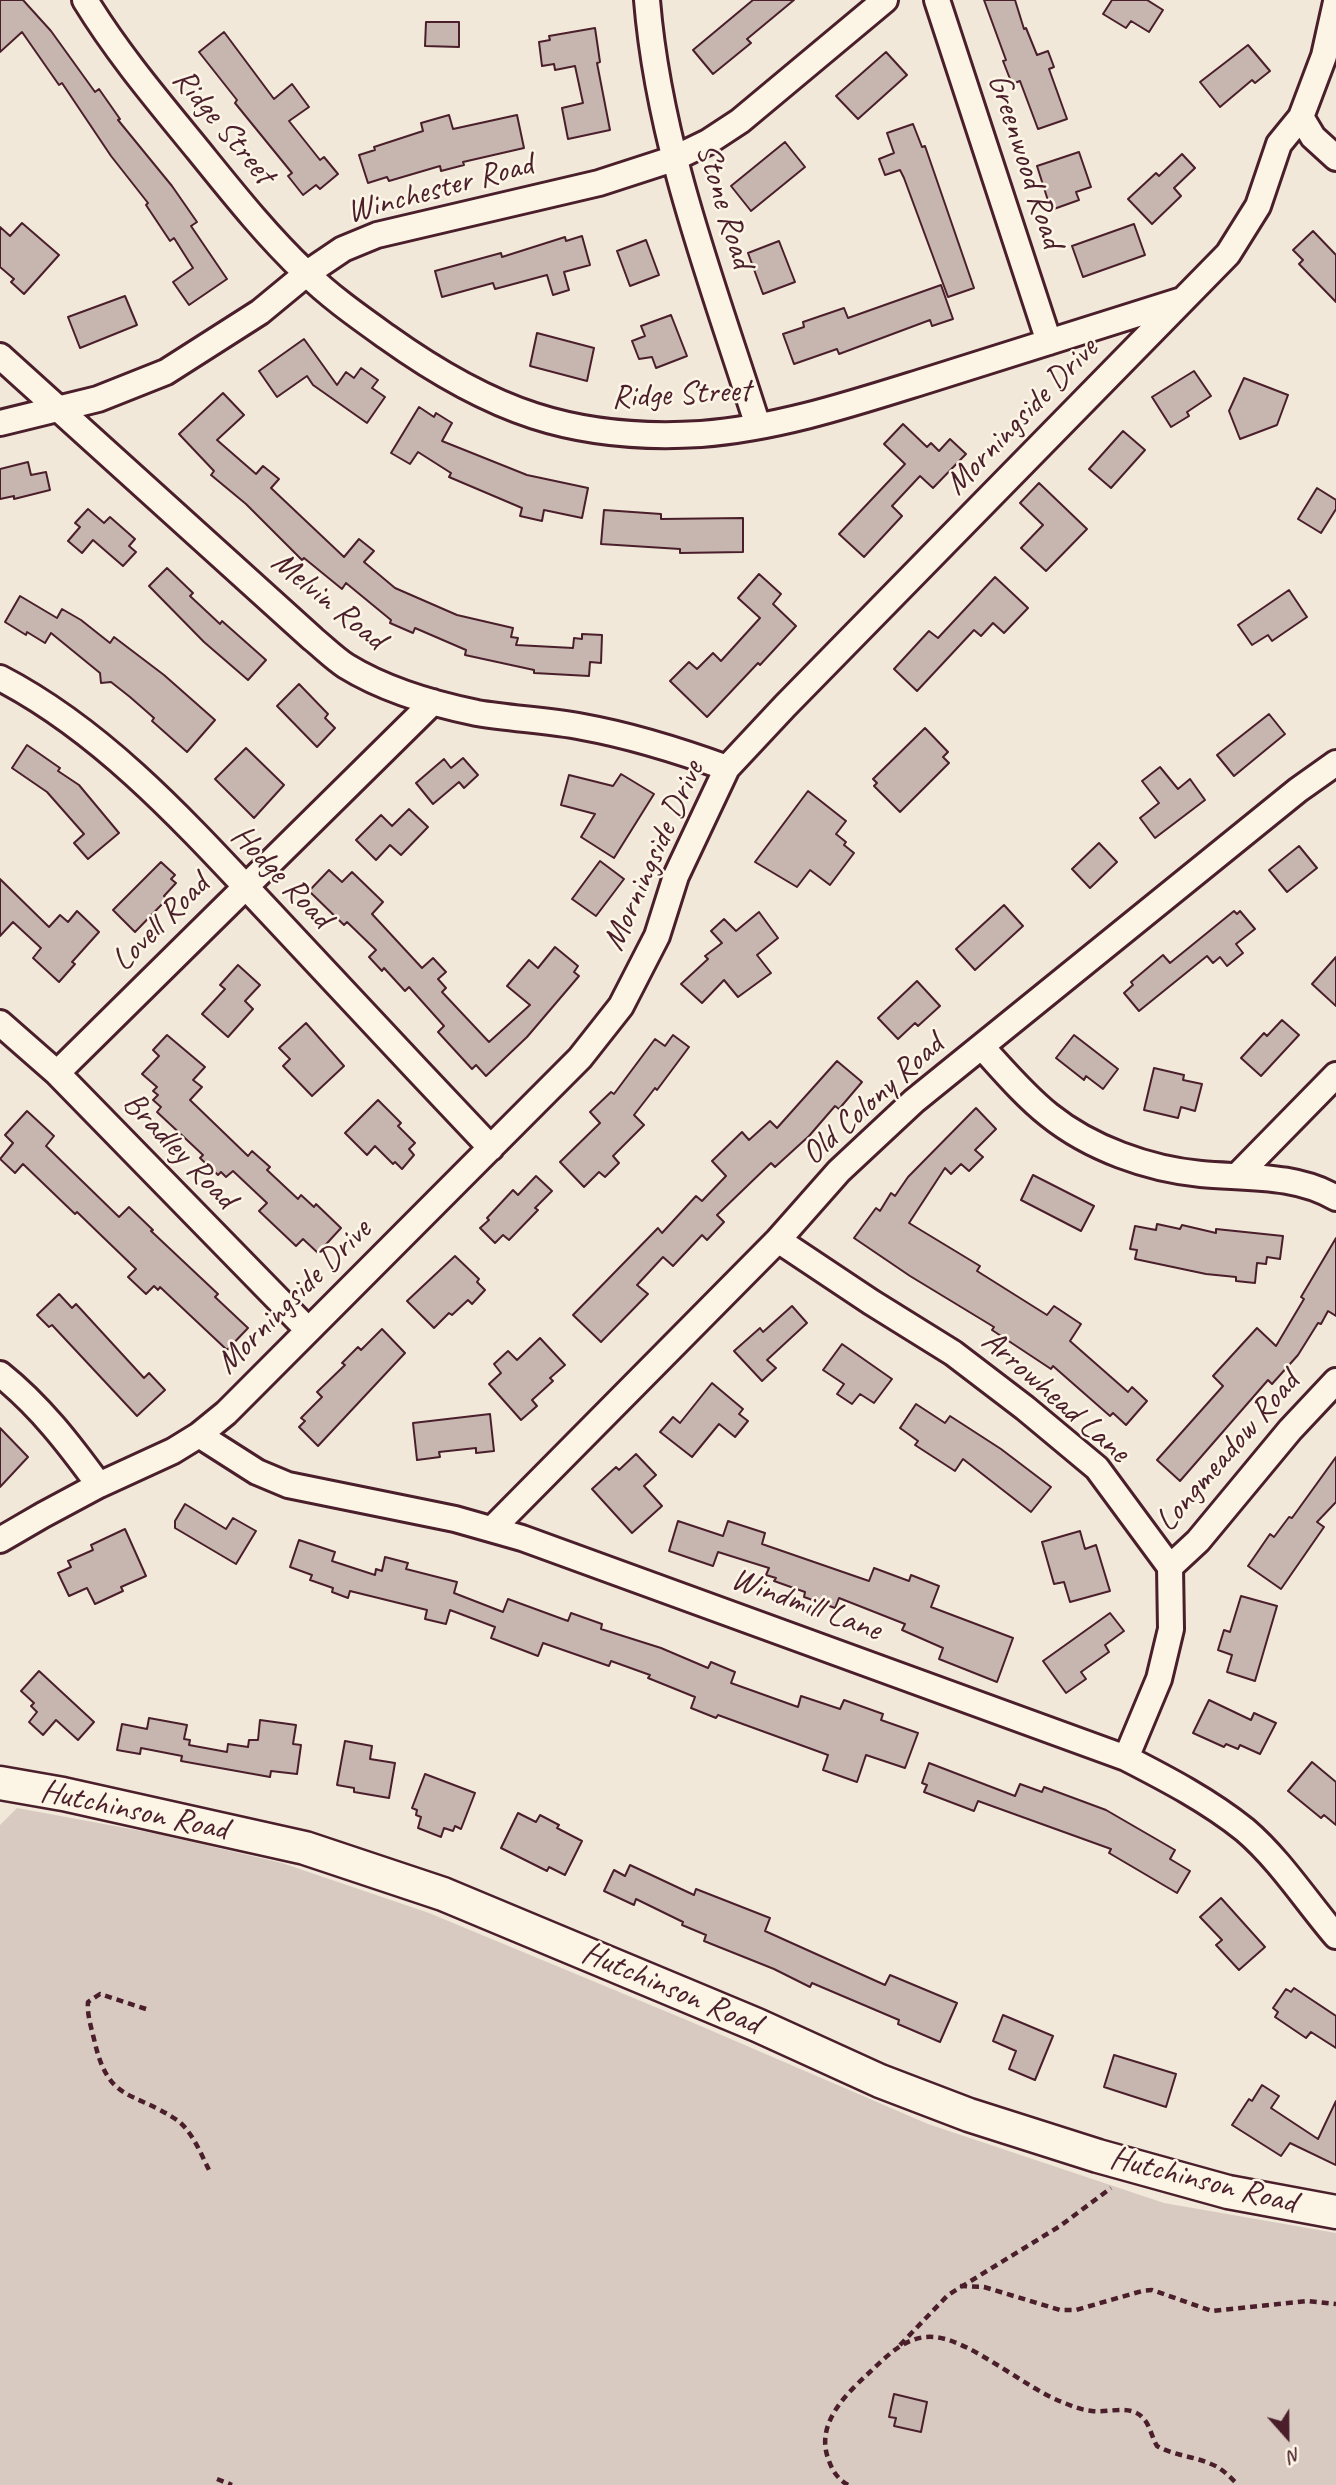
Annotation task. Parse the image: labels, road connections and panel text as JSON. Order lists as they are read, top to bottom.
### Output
{
  "streets": {
    "street": [
      "Ridge Street",
      "Greenwood Road",
      "Winchester Road",
      "Stone Road",
      "Morningside Drive",
      "Melvin Road",
      "Hodge Road",
      "Lovell Road",
      "Old Colony Road",
      "Bradley Road",
      "Arrowhead Lane",
      "Longmeadow Road",
      "Windmill Lane",
      "Hutchinson Road"
    ]
  },
  "crossings": [
    ["Ridge Street", "Greenwood Road"],
    ["Ridge Street", "Winchester Road"],
    ["Ridge Street", "Stone Road"],
    ["Ridge Street", "Morningside Drive"],
    ["Winchester Road", "Stone Road"],
    ["Winchester Road", "Melvin Road"],
    ["Morningside Drive", "Melvin Road"],
    ["Morningside Drive", "Hodge Road"],
    ["Morningside Drive", "Bradley Road"],
    ["Morningside Drive", "Windmill Lane"],
    ["Melvin Road", "Lovell Road"],
    ["Hodge Road", "Lovell Road"],
    ["Lovell Road", "Bradley Road"],
    ["Old Colony Road", "Arrowhead Lane"],
    ["Old Colony Road", "Windmill Lane"],
    ["Arrowhead Lane", "Longmeadow Road"]
  ],
  "north": "bottom"
}
